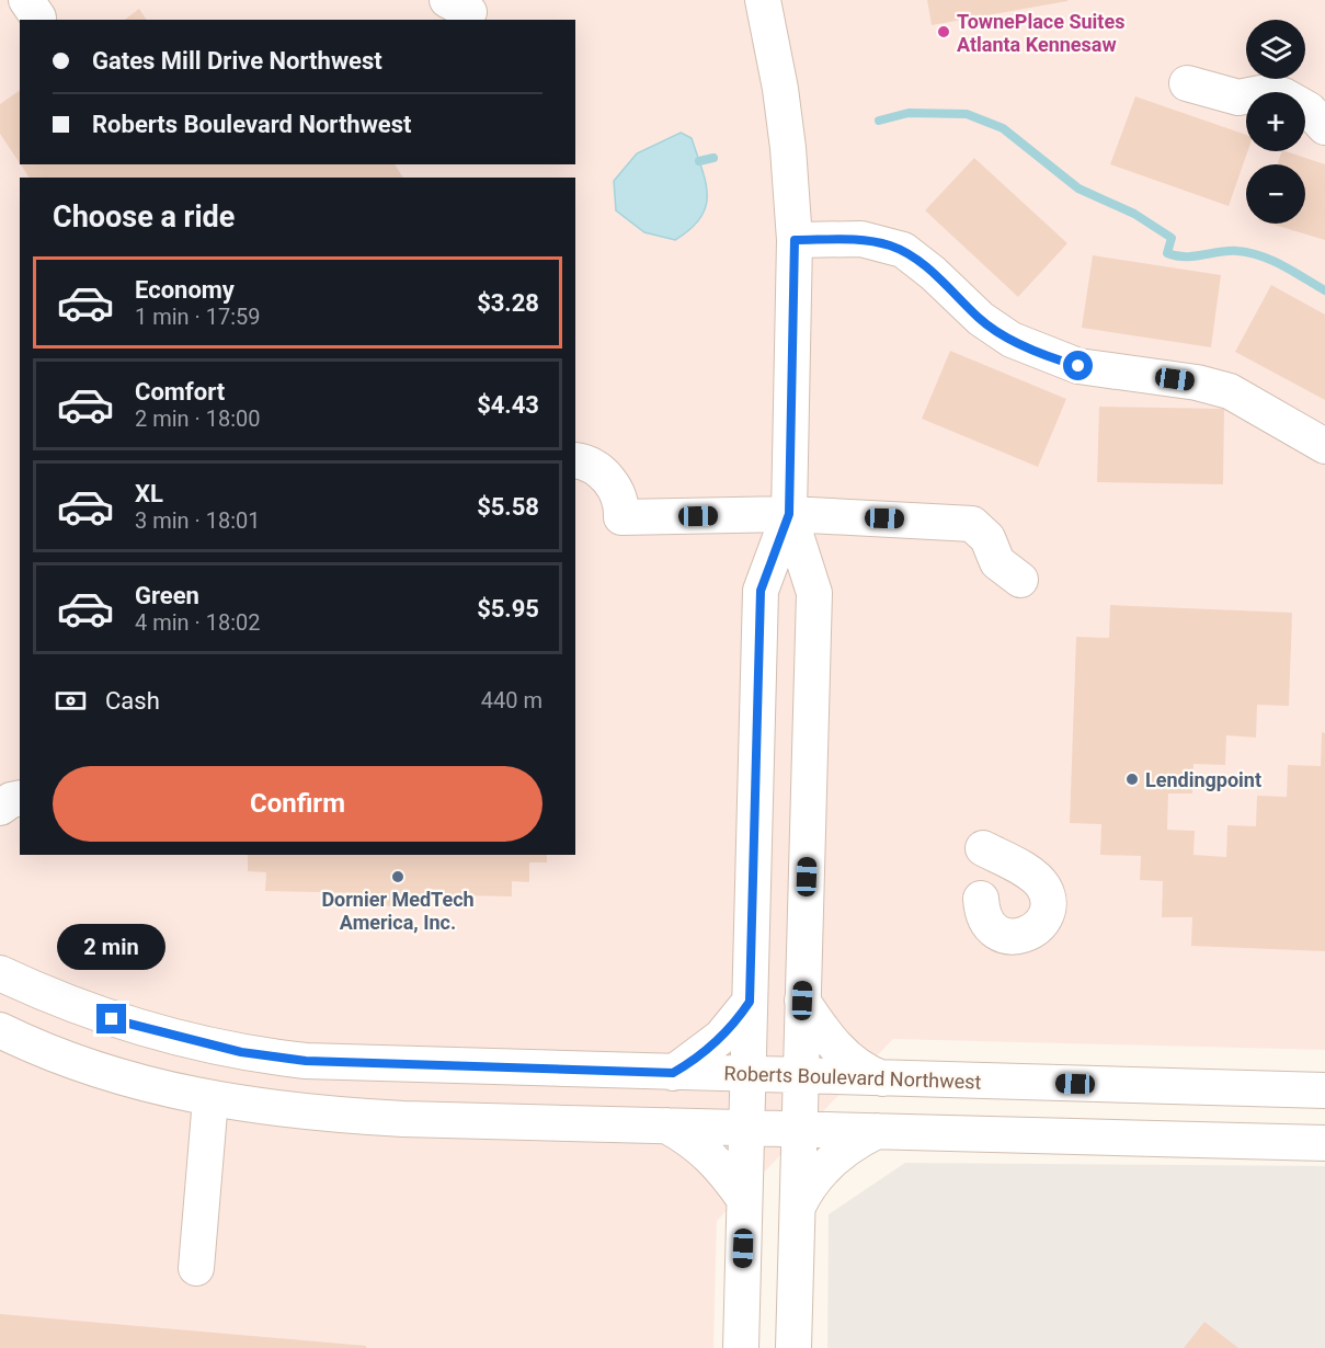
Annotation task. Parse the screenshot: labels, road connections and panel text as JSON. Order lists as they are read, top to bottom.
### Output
{
  "streets": {
    "street": ["Roberts Boulevard Northwest"]
  },
  "places": ["TownePlace Suites Atlanta Kennesaw", "Lendingpoint", "Dornier MedTech America, Inc."],
  "page": {
    "map_buttons": ["+", "−"],
    "banner": ["Gates Mill Drive Northwest", "Roberts Boulevard Northwest"],
    "heading": "Choose a ride",
    "list": [
      {
        "name": "Economy",
        "note": "1 min · 17:59",
        "value": "$3.28"
      },
      {
        "name": "Comfort",
        "note": "2 min · 18:00",
        "value": "$4.43"
      },
      {
        "name": "XL",
        "note": "3 min · 18:01",
        "value": "$5.58"
      },
      {
        "name": "Green",
        "note": "4 min · 18:02",
        "value": "$5.95"
      }
    ],
    "pay": ["Cash", "440 m"],
    "buttons": "Confirm",
    "bubble": "2 min"
  }
}
